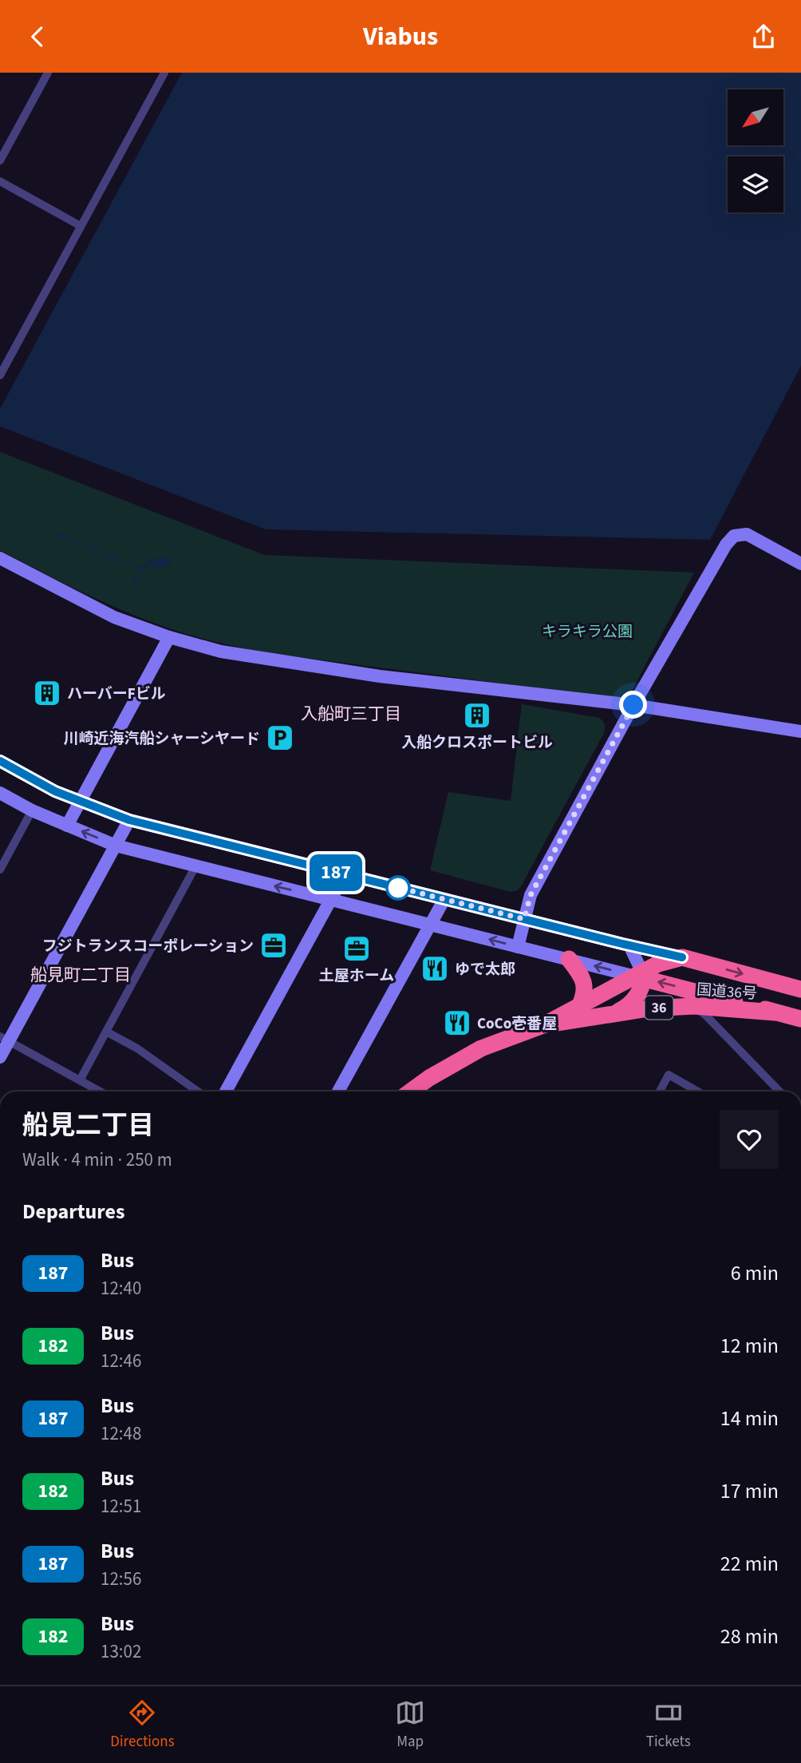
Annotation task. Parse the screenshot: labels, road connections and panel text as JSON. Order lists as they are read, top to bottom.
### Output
{
  "streets": {
    "highway": ["国道36号", "36"]
  },
  "crossings": [
    ["国道36号", "36"]
  ],
  "districts": ["入船町三丁目", "船見町二丁目"],
  "parks": ["キラキラ公園"],
  "places": {
    "building": ["ハーバーFビル", "入船クロスポートビル"],
    "parking": ["川崎近海汽船シャーシヤード"],
    "office": ["フジトランスコーポレーション", "土屋ホーム"],
    "restaurant": ["ゆで太郎", "CoCo壱番屋"]
  },
  "lines": ["bus line 187"],
  "north": "bottom left",
  "page": {
    "header": "Viabus",
    "on_map": "187",
    "heading": [
      ["船見二丁目", "Walk · 4 min · 250 m"],
      "Departures"
    ],
    "list": [
      {
        "mark": "187",
        "name": "Bus",
        "note": "12:40",
        "value": "6 min"
      },
      {
        "mark": "182",
        "name": "Bus",
        "note": "12:46",
        "value": "12 min"
      },
      {
        "mark": "187",
        "name": "Bus",
        "note": "12:48",
        "value": "14 min"
      },
      {
        "mark": "182",
        "name": "Bus",
        "note": "12:51",
        "value": "17 min"
      },
      {
        "mark": "187",
        "name": "Bus",
        "note": "12:56",
        "value": "22 min"
      },
      {
        "mark": "182",
        "name": "Bus",
        "note": "13:02",
        "value": "28 min"
      }
    ],
    "tabs": ["Directions", "Map", "Tickets"]
  }
}
